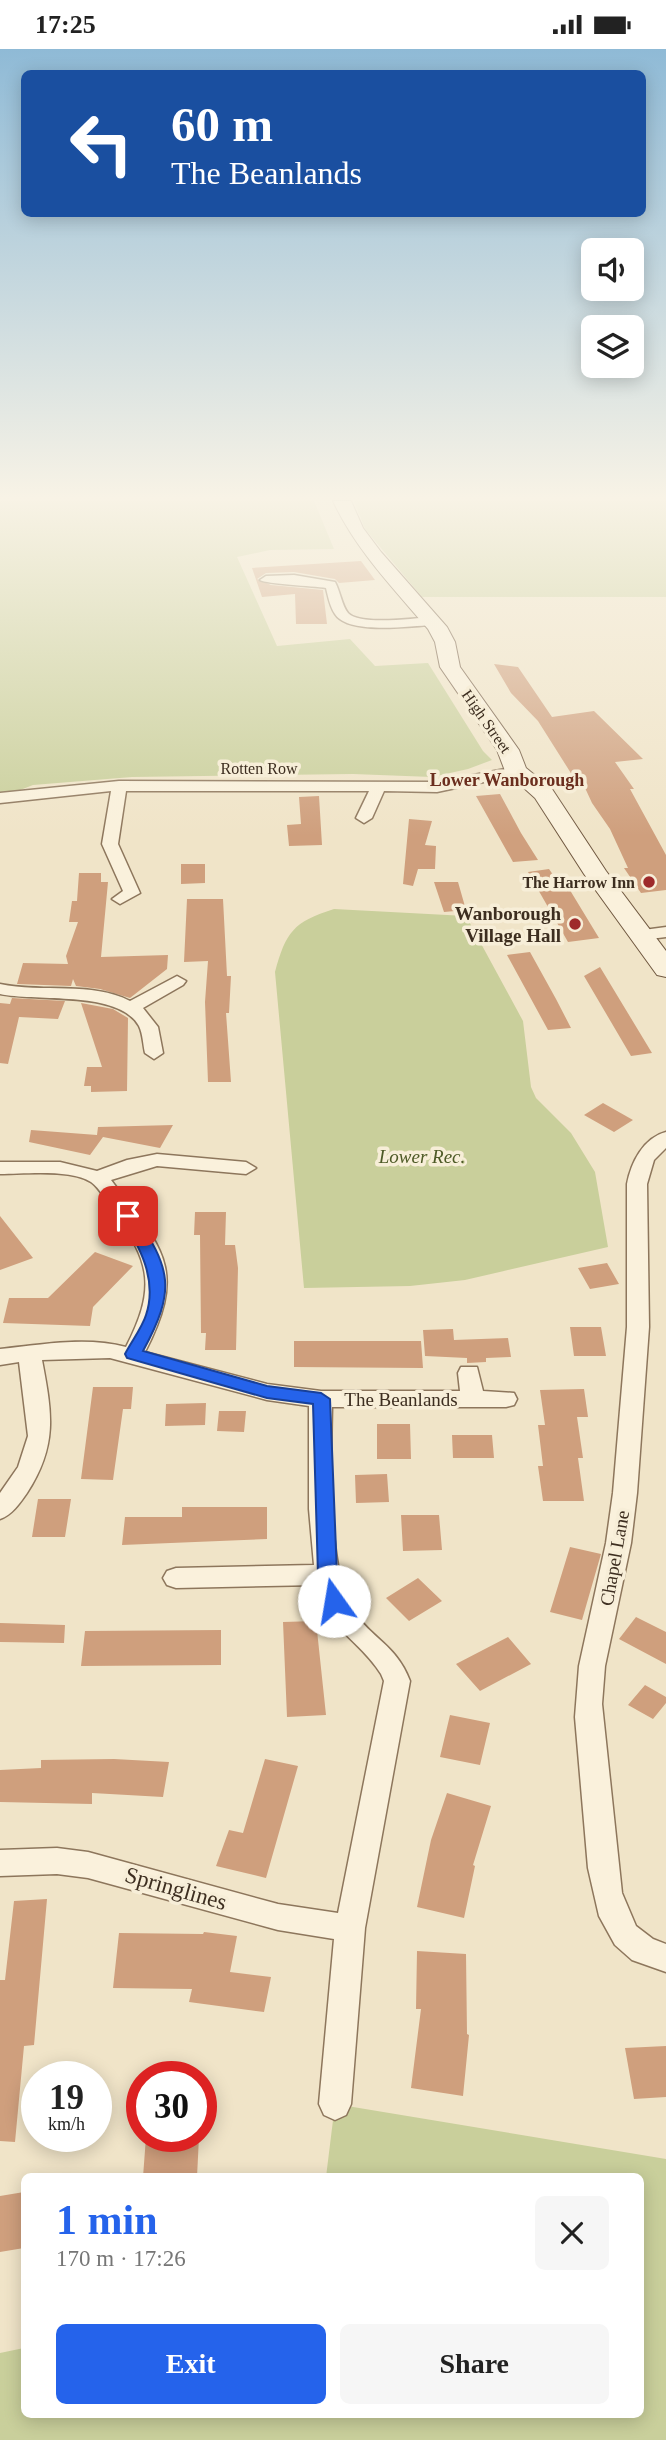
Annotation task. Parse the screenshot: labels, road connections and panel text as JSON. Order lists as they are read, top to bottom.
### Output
{
  "streets": {
    "street": [
      "High Street",
      "Rotten Row",
      "The Beanlands",
      "Chapel Lane",
      "Springlines"
    ]
  },
  "crossings": [
    ["High Street", "Rotten Row"]
  ],
  "districts": ["Lower Wanborough"],
  "parks": ["Lower Rec."],
  "places": ["The Harrow Inn", "Wanborough Village Hall"],
  "page": {
    "status": "17:25",
    "turn": ["60 m", "The Beanlands"],
    "speed": "19 km/h",
    "limit": "30",
    "heading": ["1 min", "170 m · 17:26"],
    "buttons": ["Exit", "Share"]
  }
}
